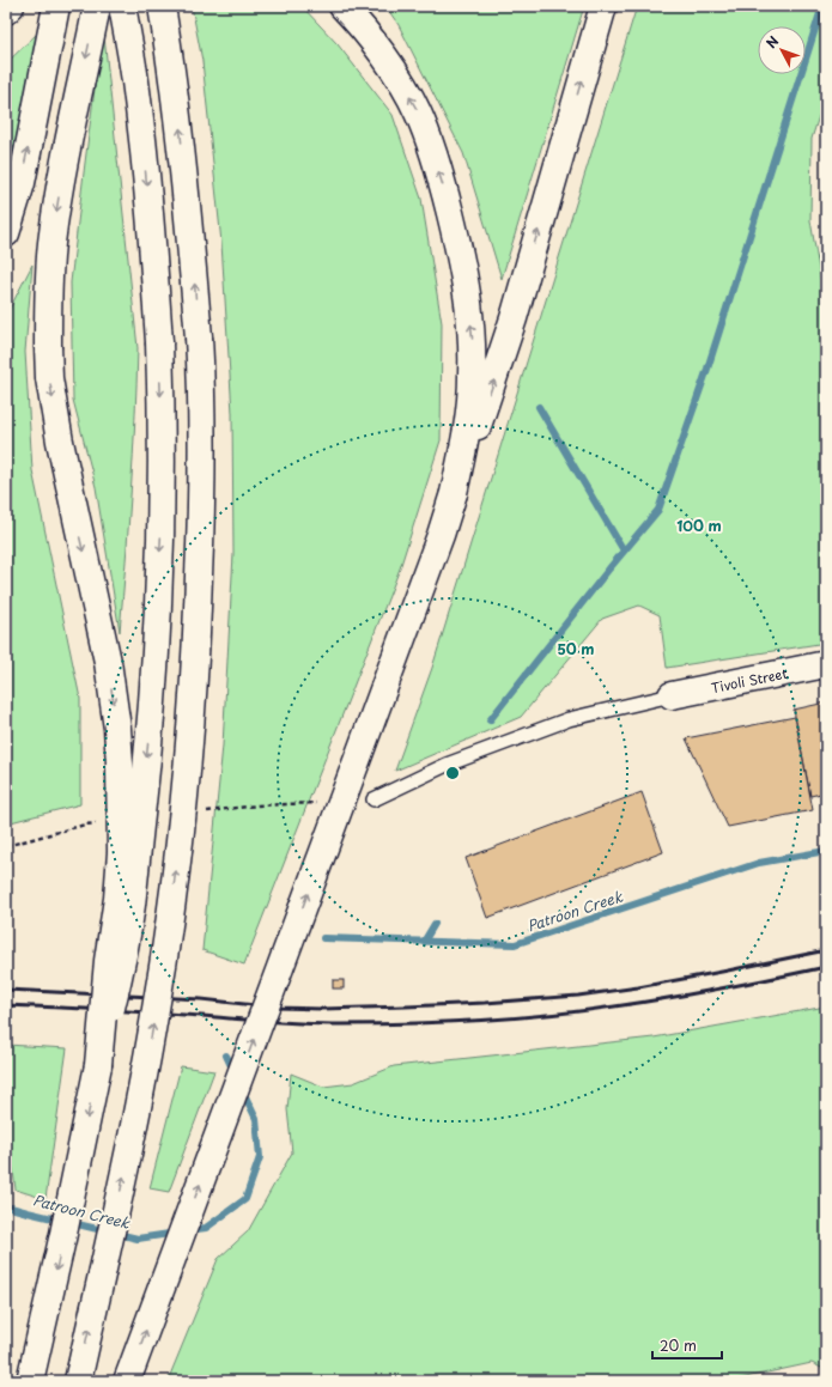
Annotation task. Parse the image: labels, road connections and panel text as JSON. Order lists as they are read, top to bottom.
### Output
{
  "streets": {
    "main road": ["Tivoli Street"]
  },
  "water": ["Patroon Creek"],
  "scale_bar": "20 m",
  "north": "top left",
  "rings": ["100 m", "50 m"]
}
